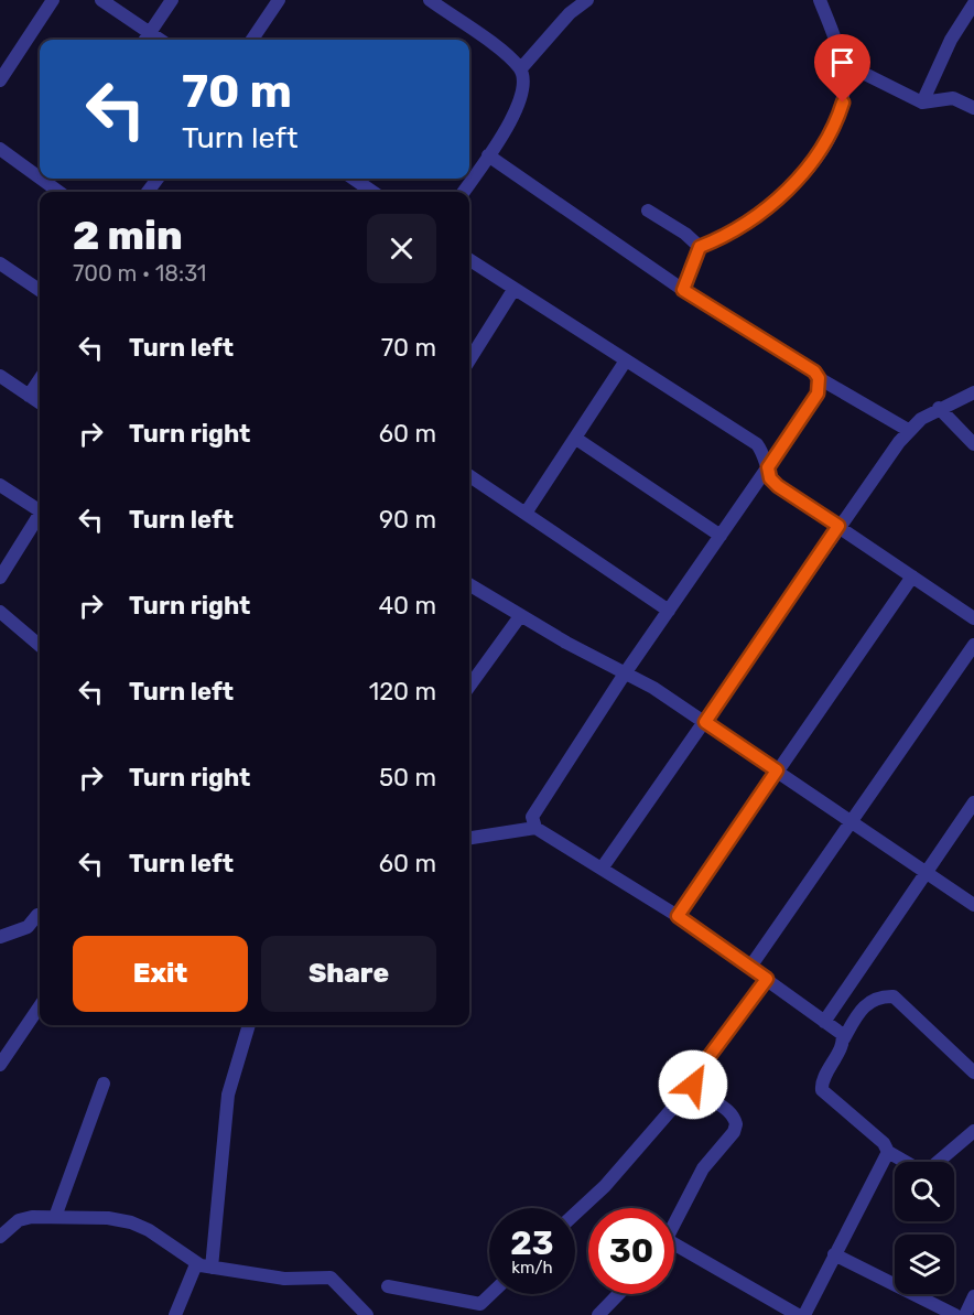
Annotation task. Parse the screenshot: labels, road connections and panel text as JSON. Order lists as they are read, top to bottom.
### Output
{
  "page": {
    "turn": ["70 m", "Turn left"],
    "heading": ["2 min", "700 m · 18:31"],
    "list": [
      {
        "name": "Turn left",
        "value": "70 m"
      },
      {
        "name": "Turn right",
        "value": "60 m"
      },
      {
        "name": "Turn left",
        "value": "90 m"
      },
      {
        "name": "Turn right",
        "value": "40 m"
      },
      {
        "name": "Turn left",
        "value": "120 m"
      },
      {
        "name": "Turn right",
        "value": "50 m"
      },
      {
        "name": "Turn left",
        "value": "60 m"
      }
    ],
    "buttons": ["Exit", "Share"],
    "speed": "23 km/h",
    "limit": "30"
  }
}
